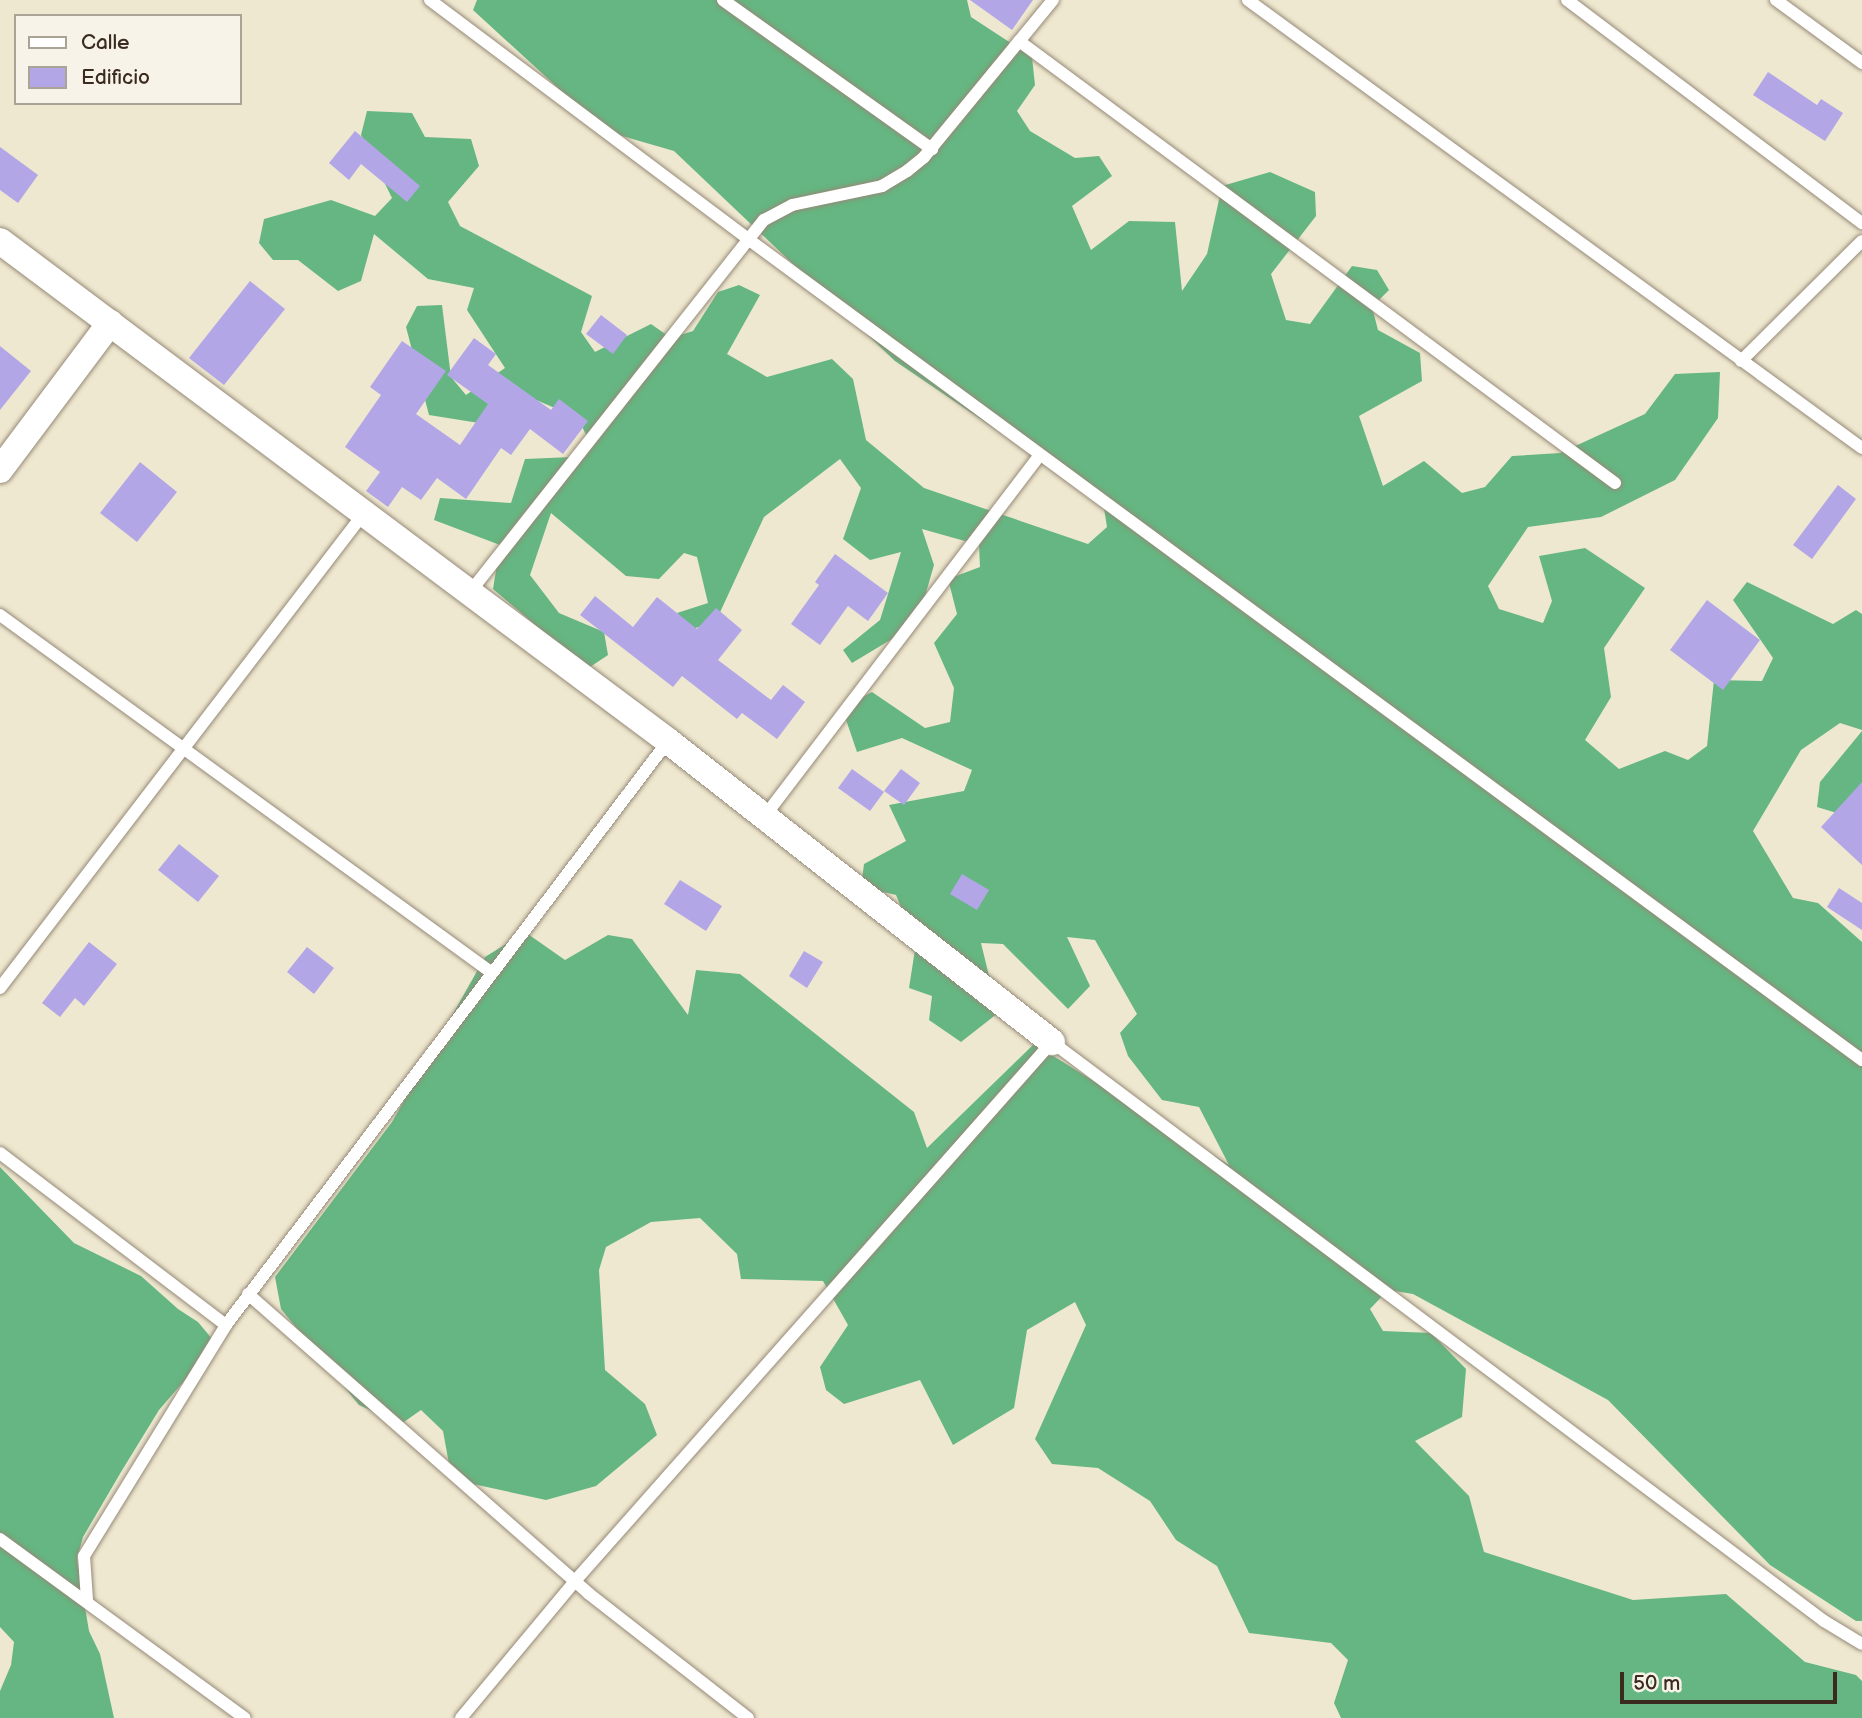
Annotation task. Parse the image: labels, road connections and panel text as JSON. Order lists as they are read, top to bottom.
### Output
{
  "legend": ["Calle", "Edificio"],
  "scale_bar": "50 m"
}
